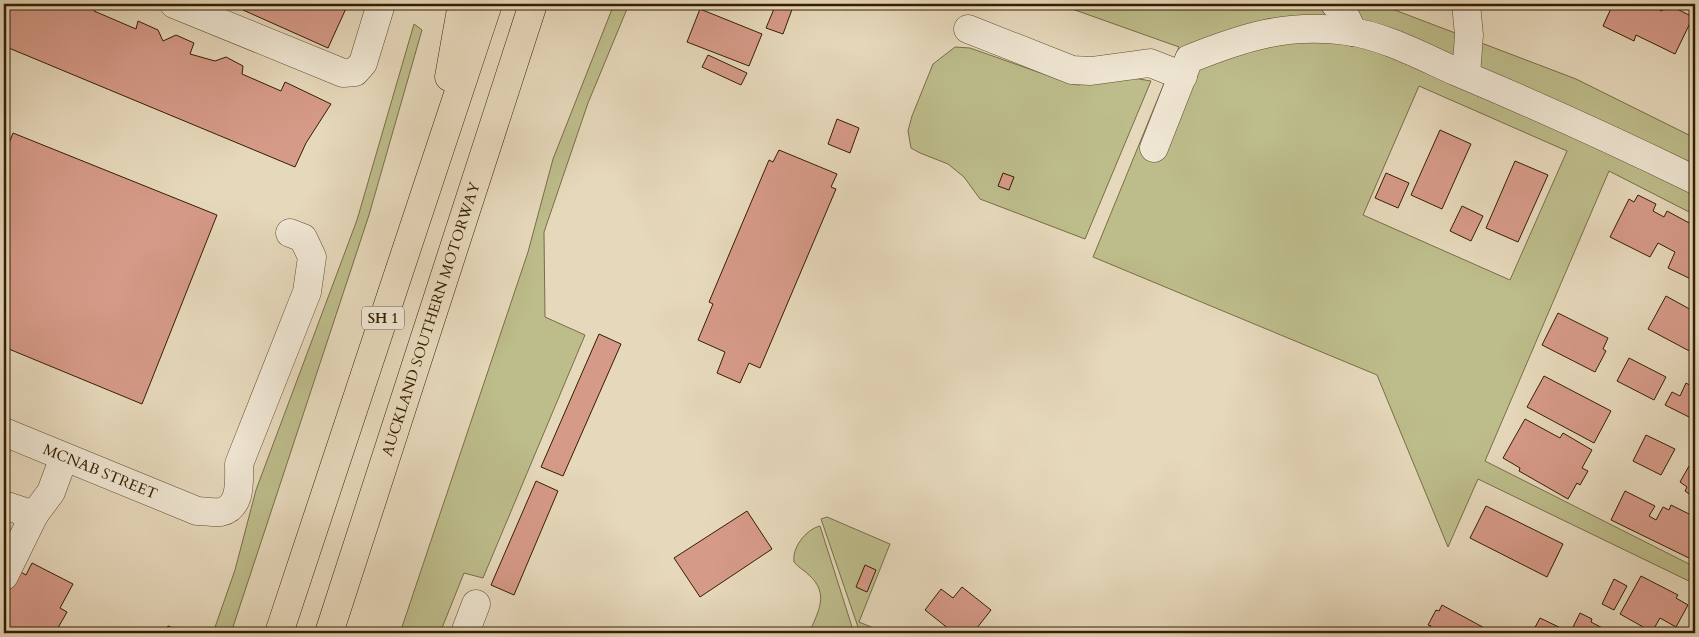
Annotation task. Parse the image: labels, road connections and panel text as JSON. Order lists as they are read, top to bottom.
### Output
{
  "streets": {
    "highway": ["SH 1", "AUCKLAND SOUTHERN MOTORWAY"],
    "street": ["MCNAB STREET"]
  }
}
